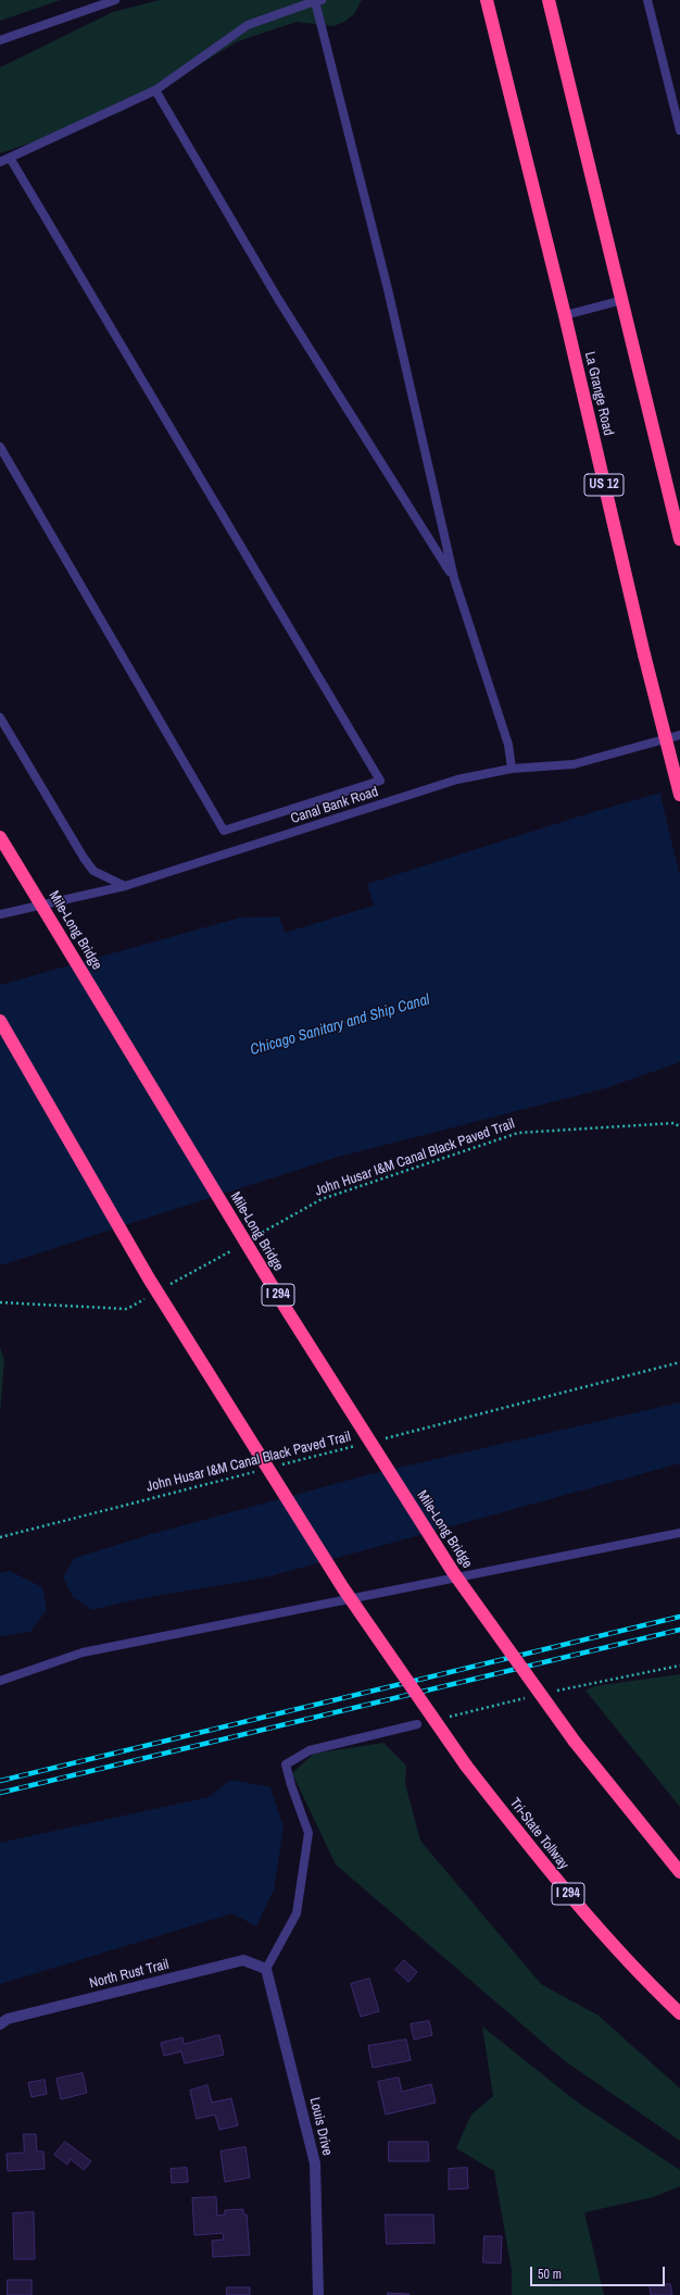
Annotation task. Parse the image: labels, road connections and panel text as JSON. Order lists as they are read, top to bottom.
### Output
{
  "streets": {
    "highway": [
      "La Grange Road",
      "US 12",
      "Mile-Long Bridge",
      "I 294",
      "Tri-State Tollway"
    ],
    "street": ["North Rust Trail", "Louis Drive"],
    "lane": ["Canal Bank Road"],
    "path": ["John Husar I&M Canal Black Paved Trail"]
  },
  "crossings": [
    ["North Rust Trail", "Louis Drive"]
  ],
  "water": ["Chicago Sanitary and Ship Canal"],
  "scale_bar": "50 m"
}
